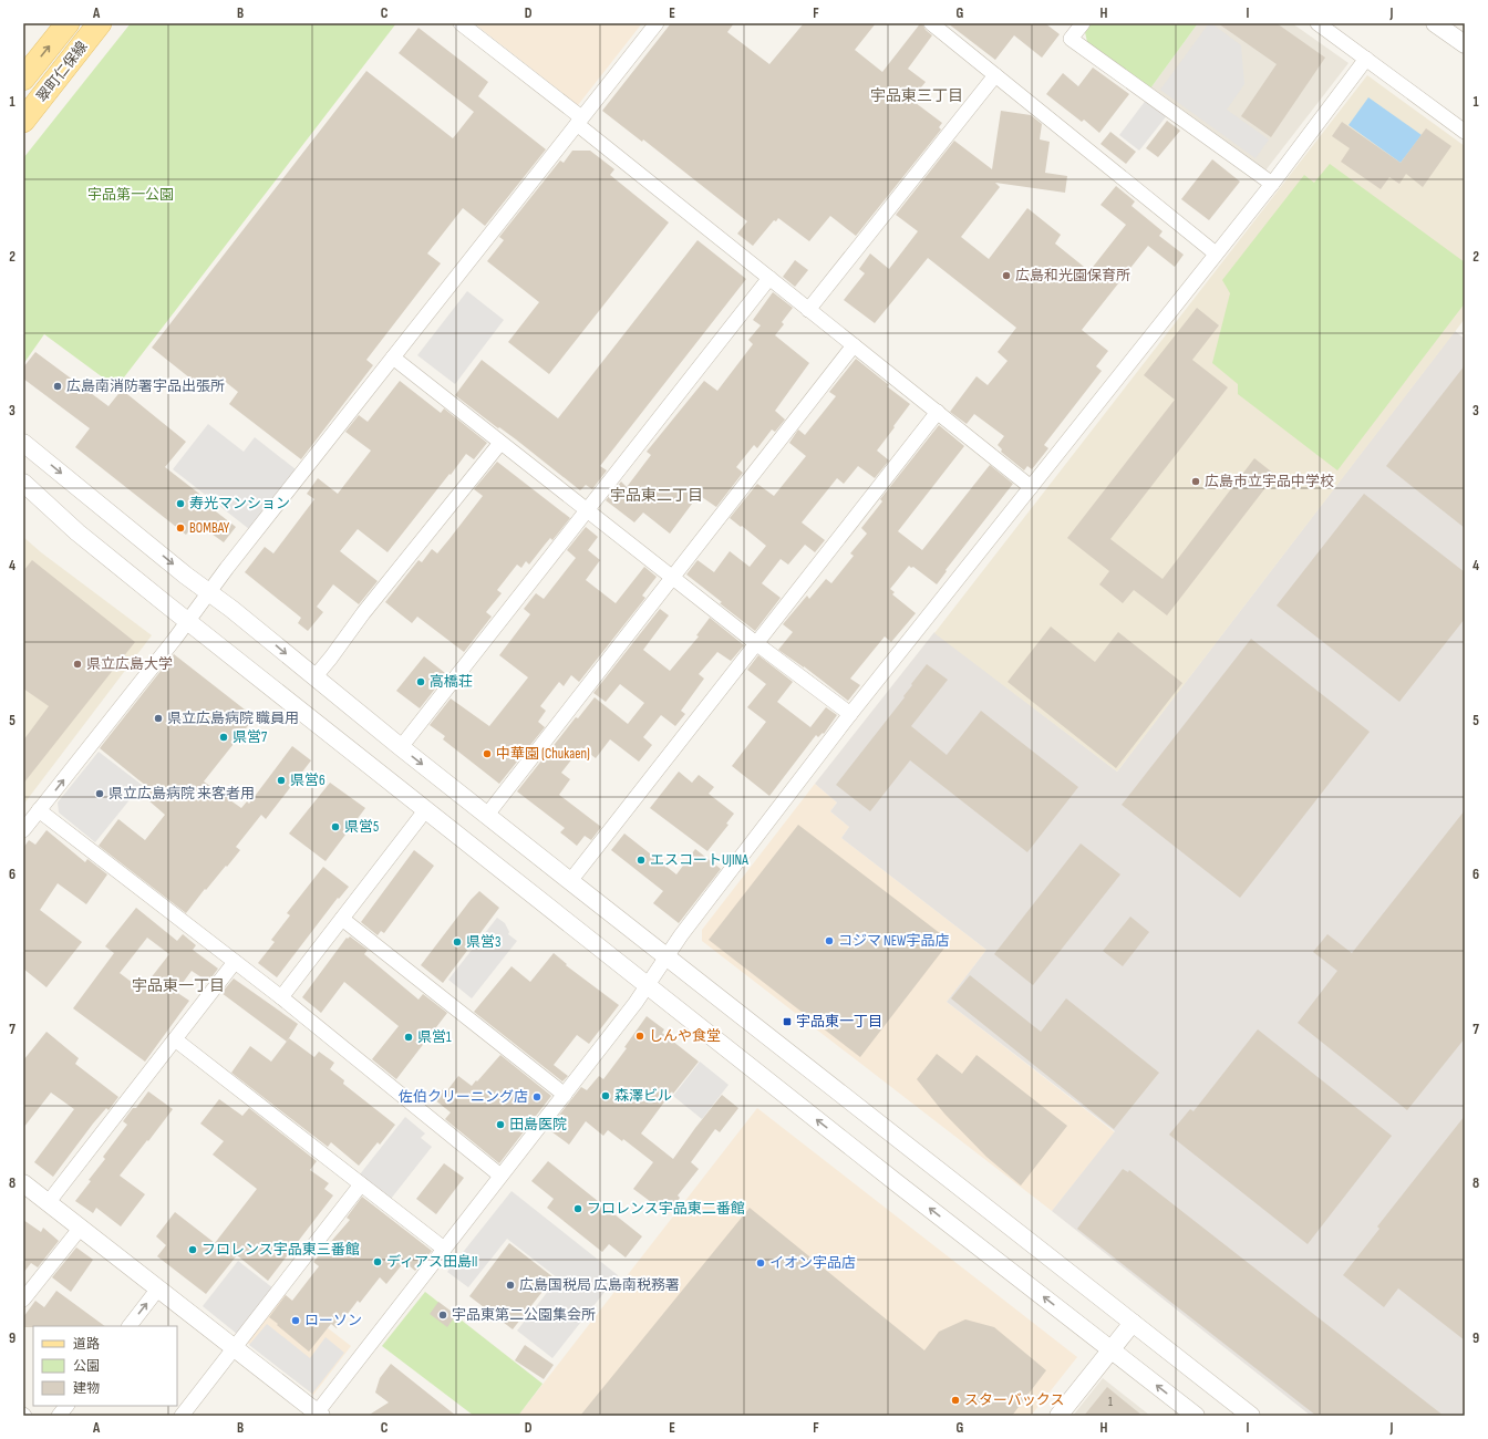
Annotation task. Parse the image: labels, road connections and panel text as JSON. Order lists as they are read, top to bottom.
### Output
{
  "streets": {
    "main road": ["翠町仁保線"]
  },
  "districts": ["宇品東三丁目", "宇品東二丁目", "宇品東一丁目"],
  "parks": ["宇品第一公園"],
  "places": {
    "other": [
      "広島和光園保育所",
      "広島南消防署宇品出張所",
      "広島市立宇品中学校",
      "寿光マンション",
      "BOMBAY",
      "県立広島大学",
      "高橋荘",
      "県立広島病院 職員用",
      "県営7",
      "中華園 (Chukaen)",
      "県営6",
      "県立広島病院 来客者用",
      "県営5",
      "エスコートUJINA",
      "コジマ NEW宇品店",
      "県営3",
      "しんや食堂",
      "県営1",
      "森澤ビル",
      "佐伯クリーニング店",
      "田島医院",
      "フロレンス宇品東二番館",
      "フロレンス宇品東三番館",
      "ディアス田島II",
      "イオン宇品店",
      "広島国税局 広島南税務署",
      "宇品東第二公園集会所",
      "ローソン",
      "スターバックス"
    ],
    "transit": ["宇品東一丁目"]
  },
  "house_numbers": ["1"],
  "legend": ["道路", "公園", "建物"],
  "grid": {
    "columns": [
      "A",
      "B",
      "C",
      "D",
      "E",
      "F",
      "G",
      "H",
      "I",
      "J"
    ],
    "rows": [
      "1",
      "2",
      "3",
      "4",
      "5",
      "6",
      "7",
      "8",
      "9"
    ]
  }
}
